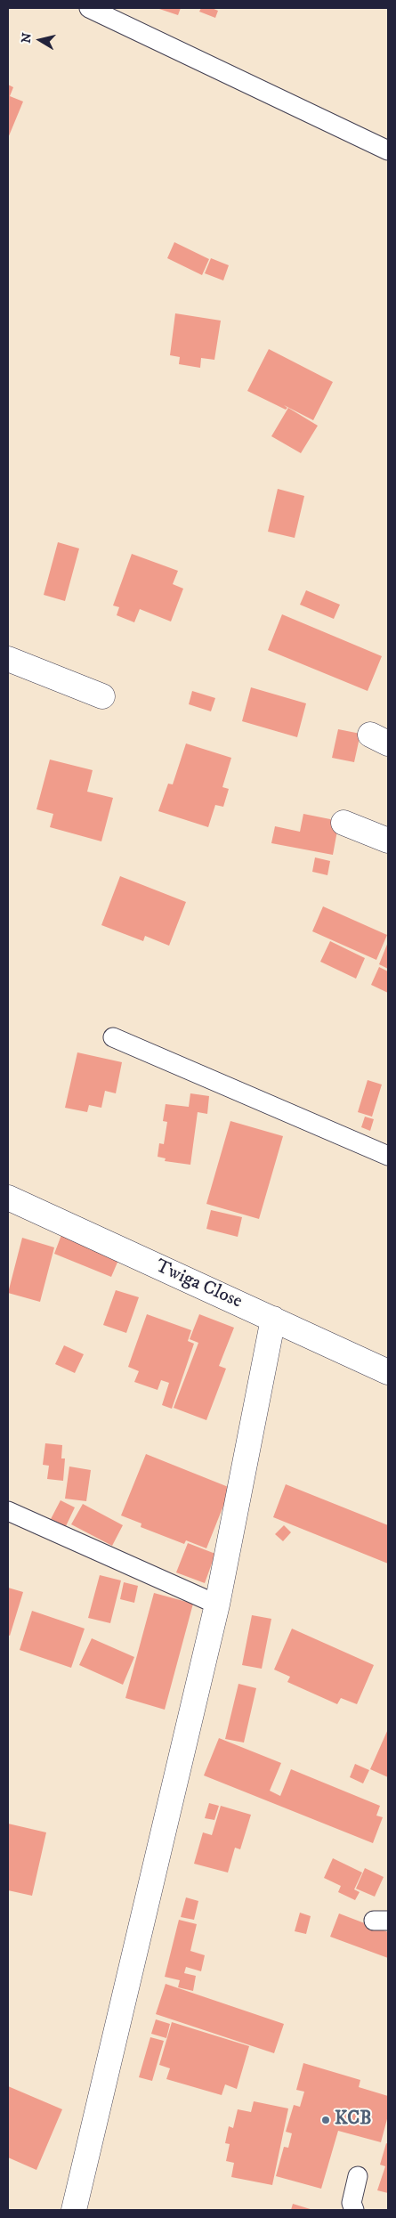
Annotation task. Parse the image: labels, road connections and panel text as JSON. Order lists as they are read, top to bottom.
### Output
{
  "streets": {
    "street": ["Twiga Close"]
  },
  "places": ["KCB"],
  "north": "left"
}
